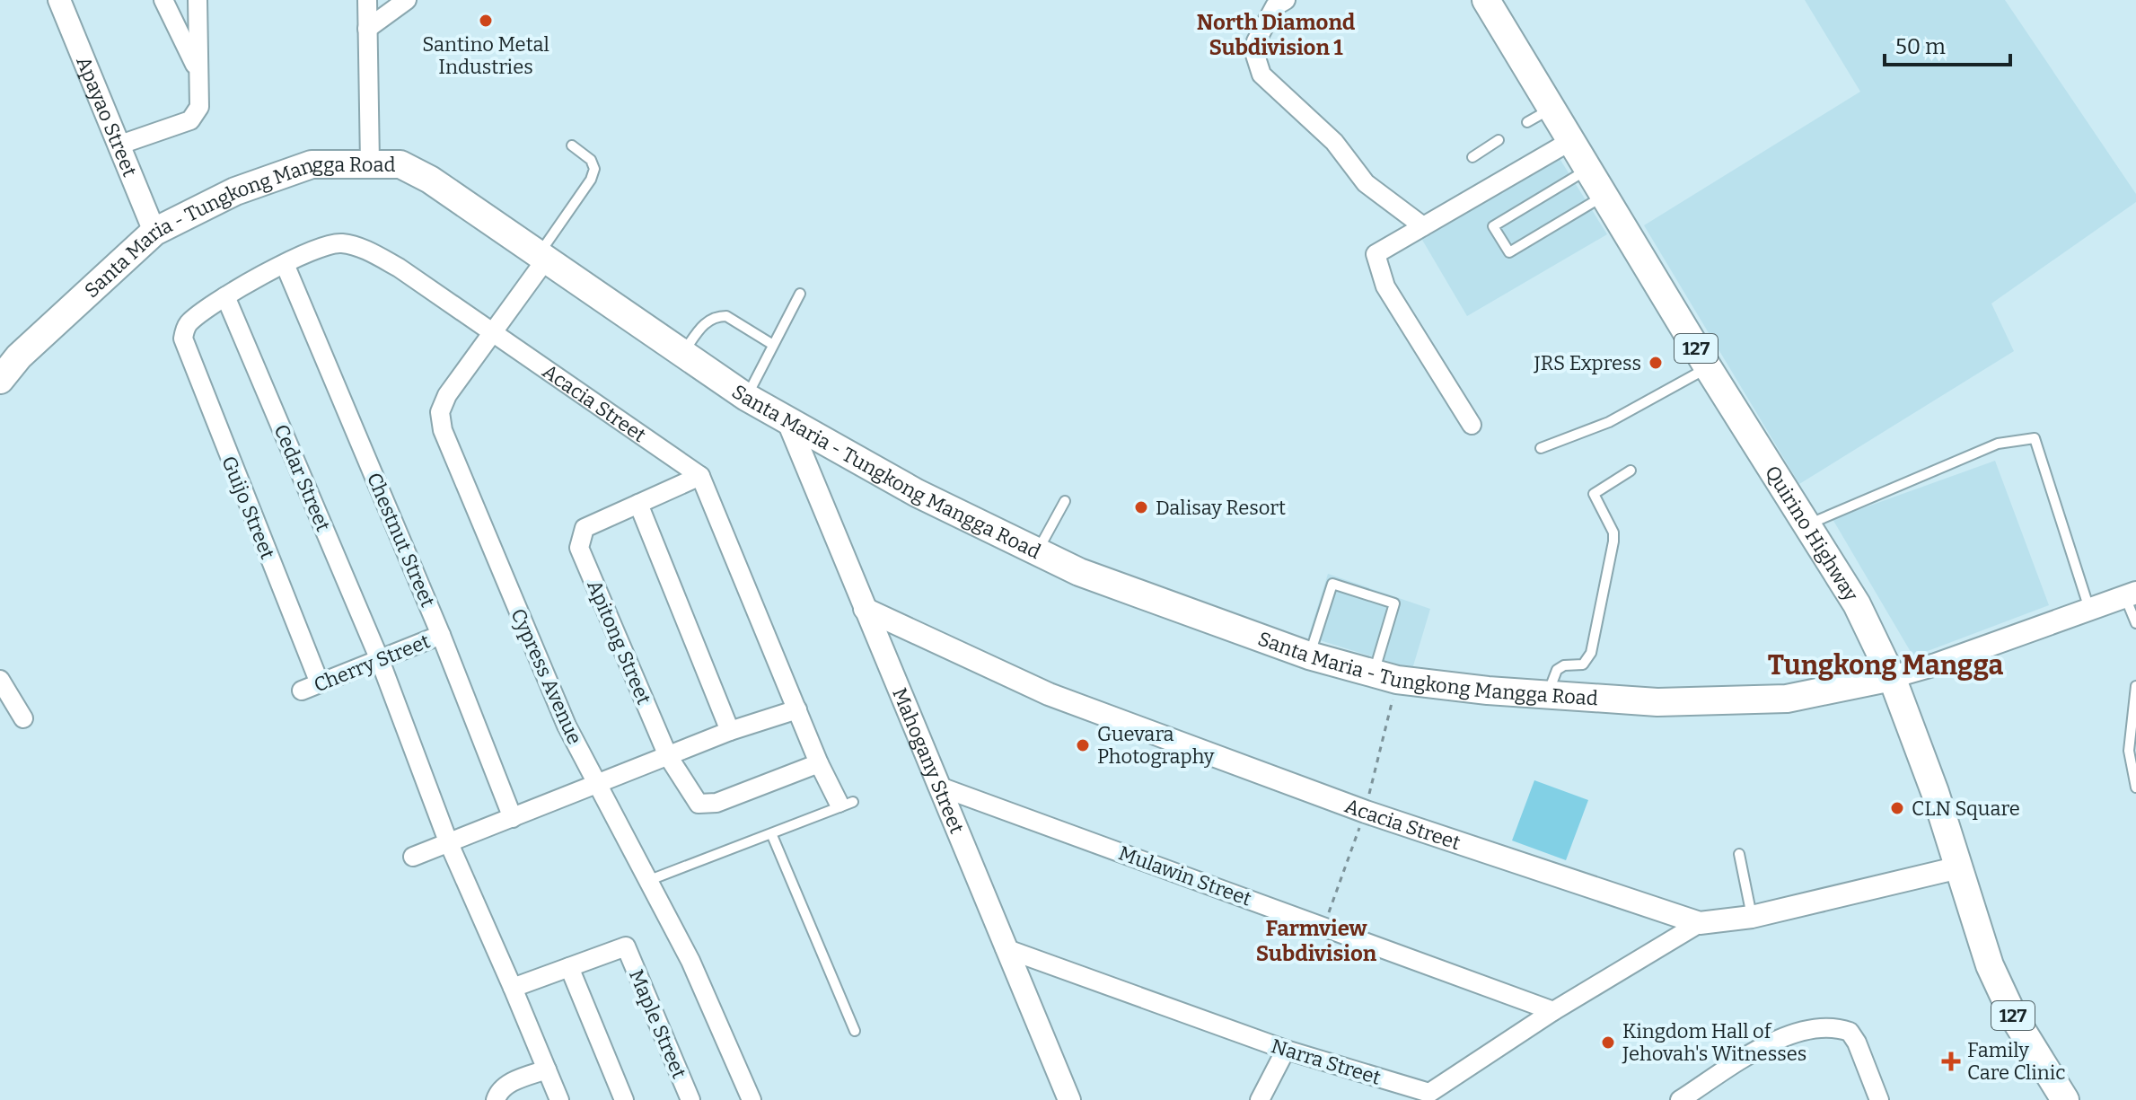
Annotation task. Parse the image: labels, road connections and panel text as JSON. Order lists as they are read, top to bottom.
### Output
{
  "streets": {
    "main road": ["Santa Maria - Tungkong Mangga Road", "127", "Quirino Highway"],
    "street": [
      "Apayao Street",
      "Acacia Street",
      "Cedar Street",
      "Guijo Street",
      "Chestnut Street",
      "Apitong Street",
      "Cherry Street",
      "Cypress Avenue",
      "Mahogany Street",
      "Mulawin Street",
      "Maple Street",
      "Narra Street"
    ]
  },
  "crossings": [
    ["Apayao Street", "Santa Maria - Tungkong Mangga Road"],
    ["Santa Maria - Tungkong Mangga Road", "Quirino Highway"],
    ["Santa Maria - Tungkong Mangga Road", "Cypress Avenue"],
    ["Santa Maria - Tungkong Mangga Road", "Mahogany Street"],
    ["Acacia Street", "Cedar Street"],
    ["Acacia Street", "Guijo Street"],
    ["Acacia Street", "Quirino Highway"],
    ["Acacia Street", "Chestnut Street"],
    ["Acacia Street", "Cypress Avenue"],
    ["Acacia Street", "Mahogany Street"],
    ["Acacia Street", "Narra Street"],
    ["Cedar Street", "Cherry Street"],
    ["Guijo Street", "Cherry Street"],
    ["Chestnut Street", "Cherry Street"],
    ["Mahogany Street", "Mulawin Street"],
    ["Mahogany Street", "Narra Street"],
    ["Mulawin Street", "Narra Street"]
  ],
  "districts": ["North Diamond Subdivision 1", "Tungkong Mangga", "Farmview Subdivision"],
  "places": {
    "other": [
      "Santino Metal Industries",
      "JRS Express",
      "Dalisay Resort",
      "Guevara Photography",
      "CLN Square",
      "Kingdom Hall of Jehovah's Witnesses"
    ],
    "health": ["Family Care Clinic"]
  },
  "scale_bar": "50 m"
}
